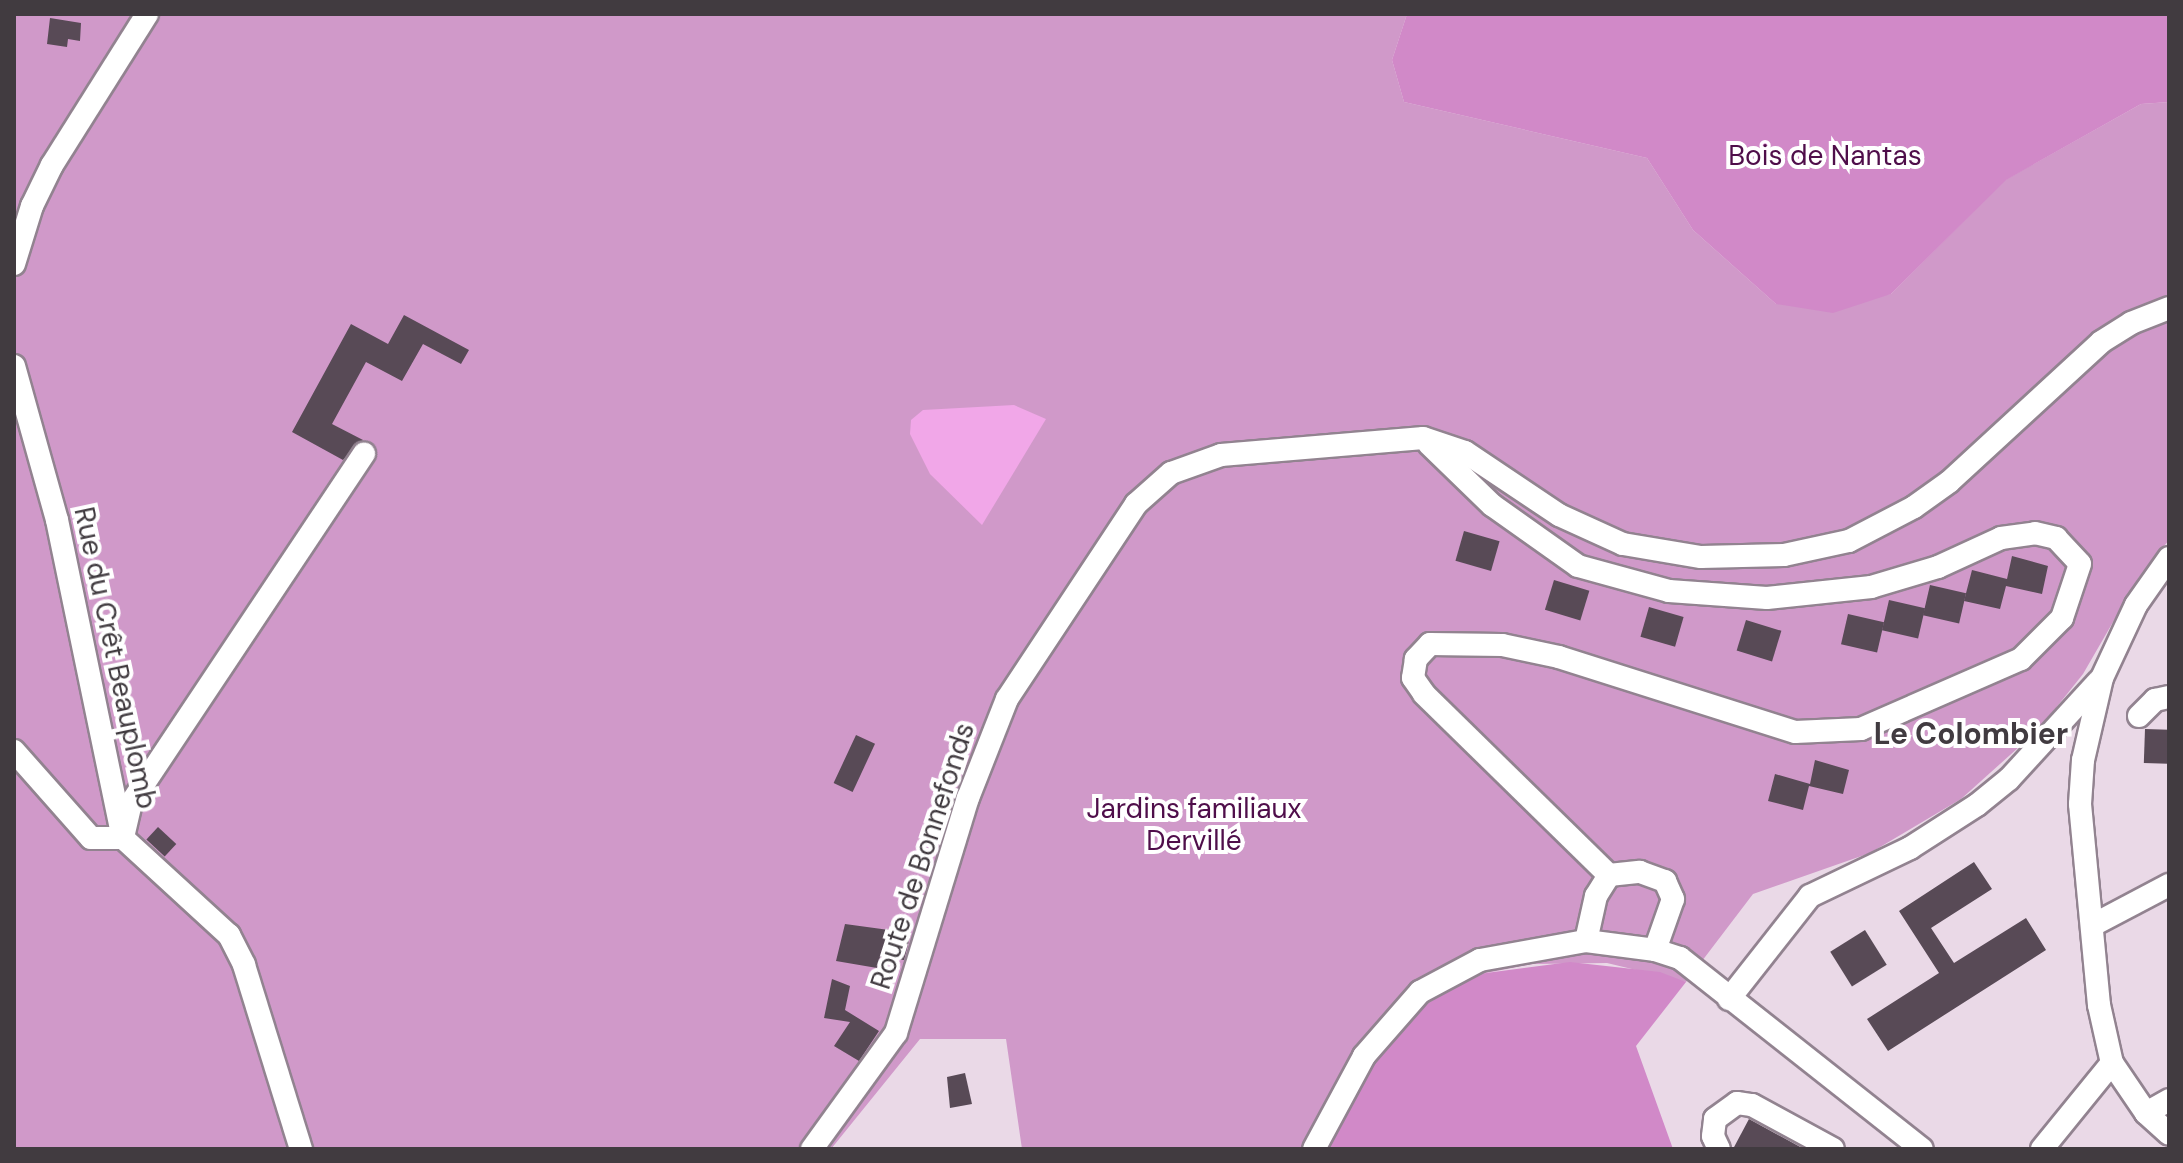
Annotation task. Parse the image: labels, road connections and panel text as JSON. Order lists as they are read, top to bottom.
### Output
{
  "streets": {
    "street": ["Rue du Crêt Beauplomb", "Route de Bonnefonds"]
  },
  "districts": ["Le Colombier"],
  "parks": ["Bois de Nantas", "Jardins familiaux Dervillé"]
}
